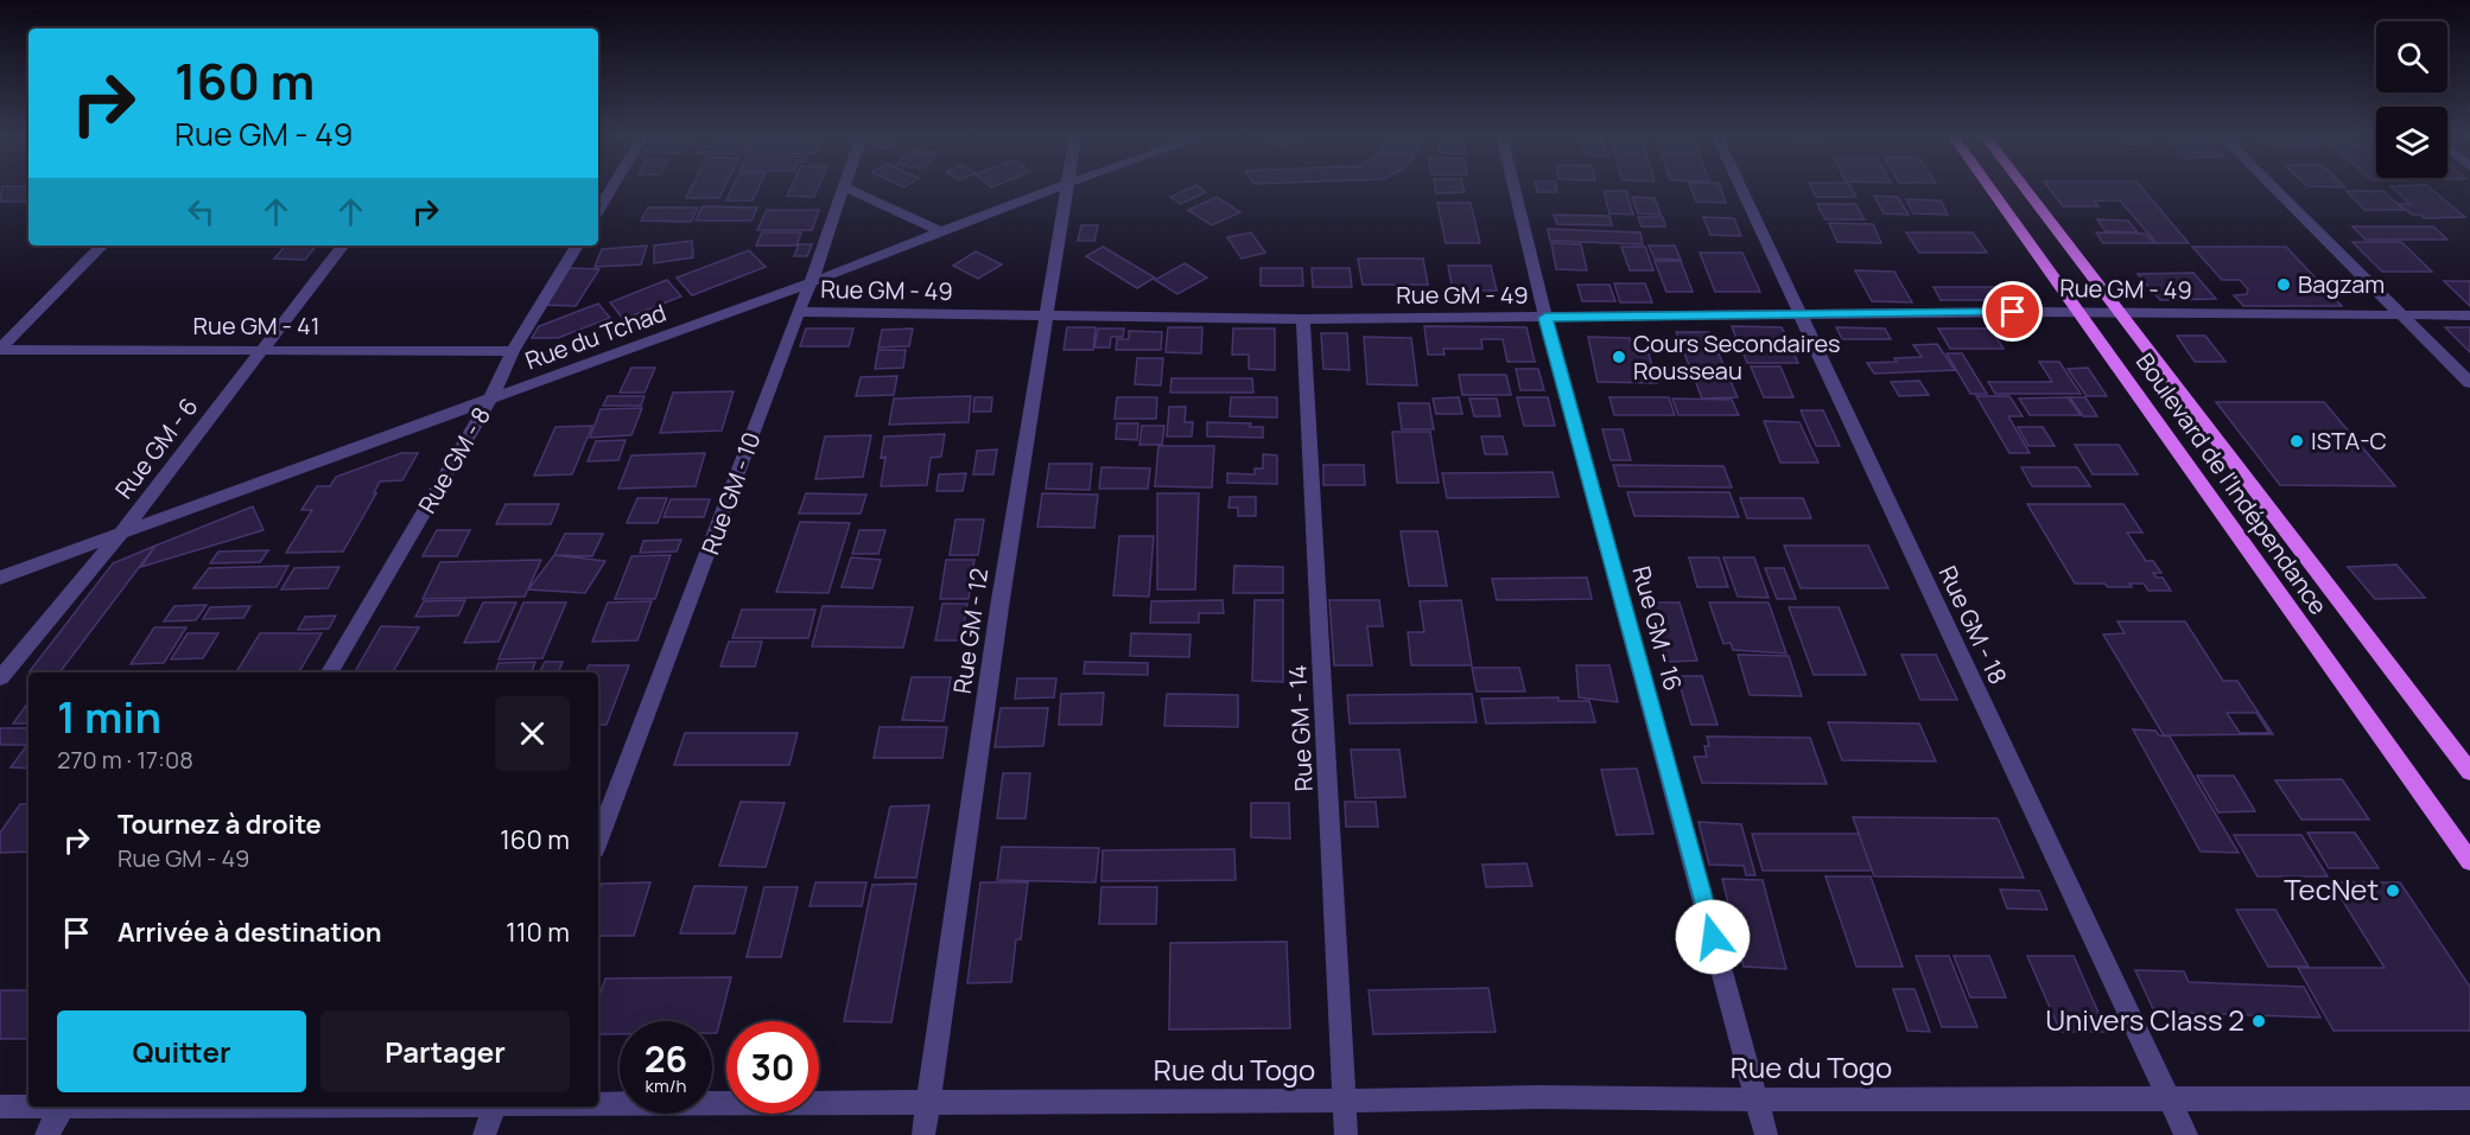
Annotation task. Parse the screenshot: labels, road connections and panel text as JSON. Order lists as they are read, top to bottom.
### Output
{
  "streets": {
    "main road": ["Boulevard de l'Indépendance"],
    "street": [
      "Rue GM - 49",
      "Rue GM - 41",
      "Rue du Tchad",
      "Rue GM - 6",
      "Rue GM - 8",
      "Rue GM - 10",
      "Rue GM - 18",
      "Rue GM - 16",
      "Rue GM - 12",
      "Rue GM - 14",
      "Rue du Togo"
    ]
  },
  "crossings": [
    ["Rue GM - 49", "Boulevard de l'Indépendance"],
    ["Rue GM - 49", "Rue GM - 10"],
    ["Rue GM - 49", "Rue GM - 18"],
    ["Rue GM - 49", "Rue GM - 16"],
    ["Rue GM - 49", "Rue GM - 12"],
    ["Rue GM - 49", "Rue GM - 14"],
    ["Rue GM - 41", "Rue GM - 6"],
    ["Rue GM - 41", "Rue GM - 8"],
    ["Rue du Tchad", "Rue GM - 6"],
    ["Rue du Tchad", "Rue GM - 8"],
    ["Rue du Tchad", "Rue GM - 10"],
    ["Rue GM - 18", "Rue du Togo"],
    ["Rue GM - 16", "Rue du Togo"],
    ["Rue GM - 12", "Rue du Togo"],
    ["Rue GM - 14", "Rue du Togo"]
  ],
  "places": [
    "Bagzam",
    "Cours Secondaires Rousseau",
    "ISTA-C",
    "TecNet",
    "Univers Class 2"
  ],
  "page": {
    "turn": ["160 m", "Rue GM - 49"],
    "heading": ["1 min", "270 m · 17:08"],
    "list": [
      {
        "name": "Tournez à droite",
        "note": "Rue GM - 49",
        "value": "160 m"
      },
      {
        "name": "Arrivée à destination",
        "value": "110 m"
      }
    ],
    "buttons": ["Quitter", "Partager"],
    "speed": "26 km/h",
    "limit": "30"
  }
}
